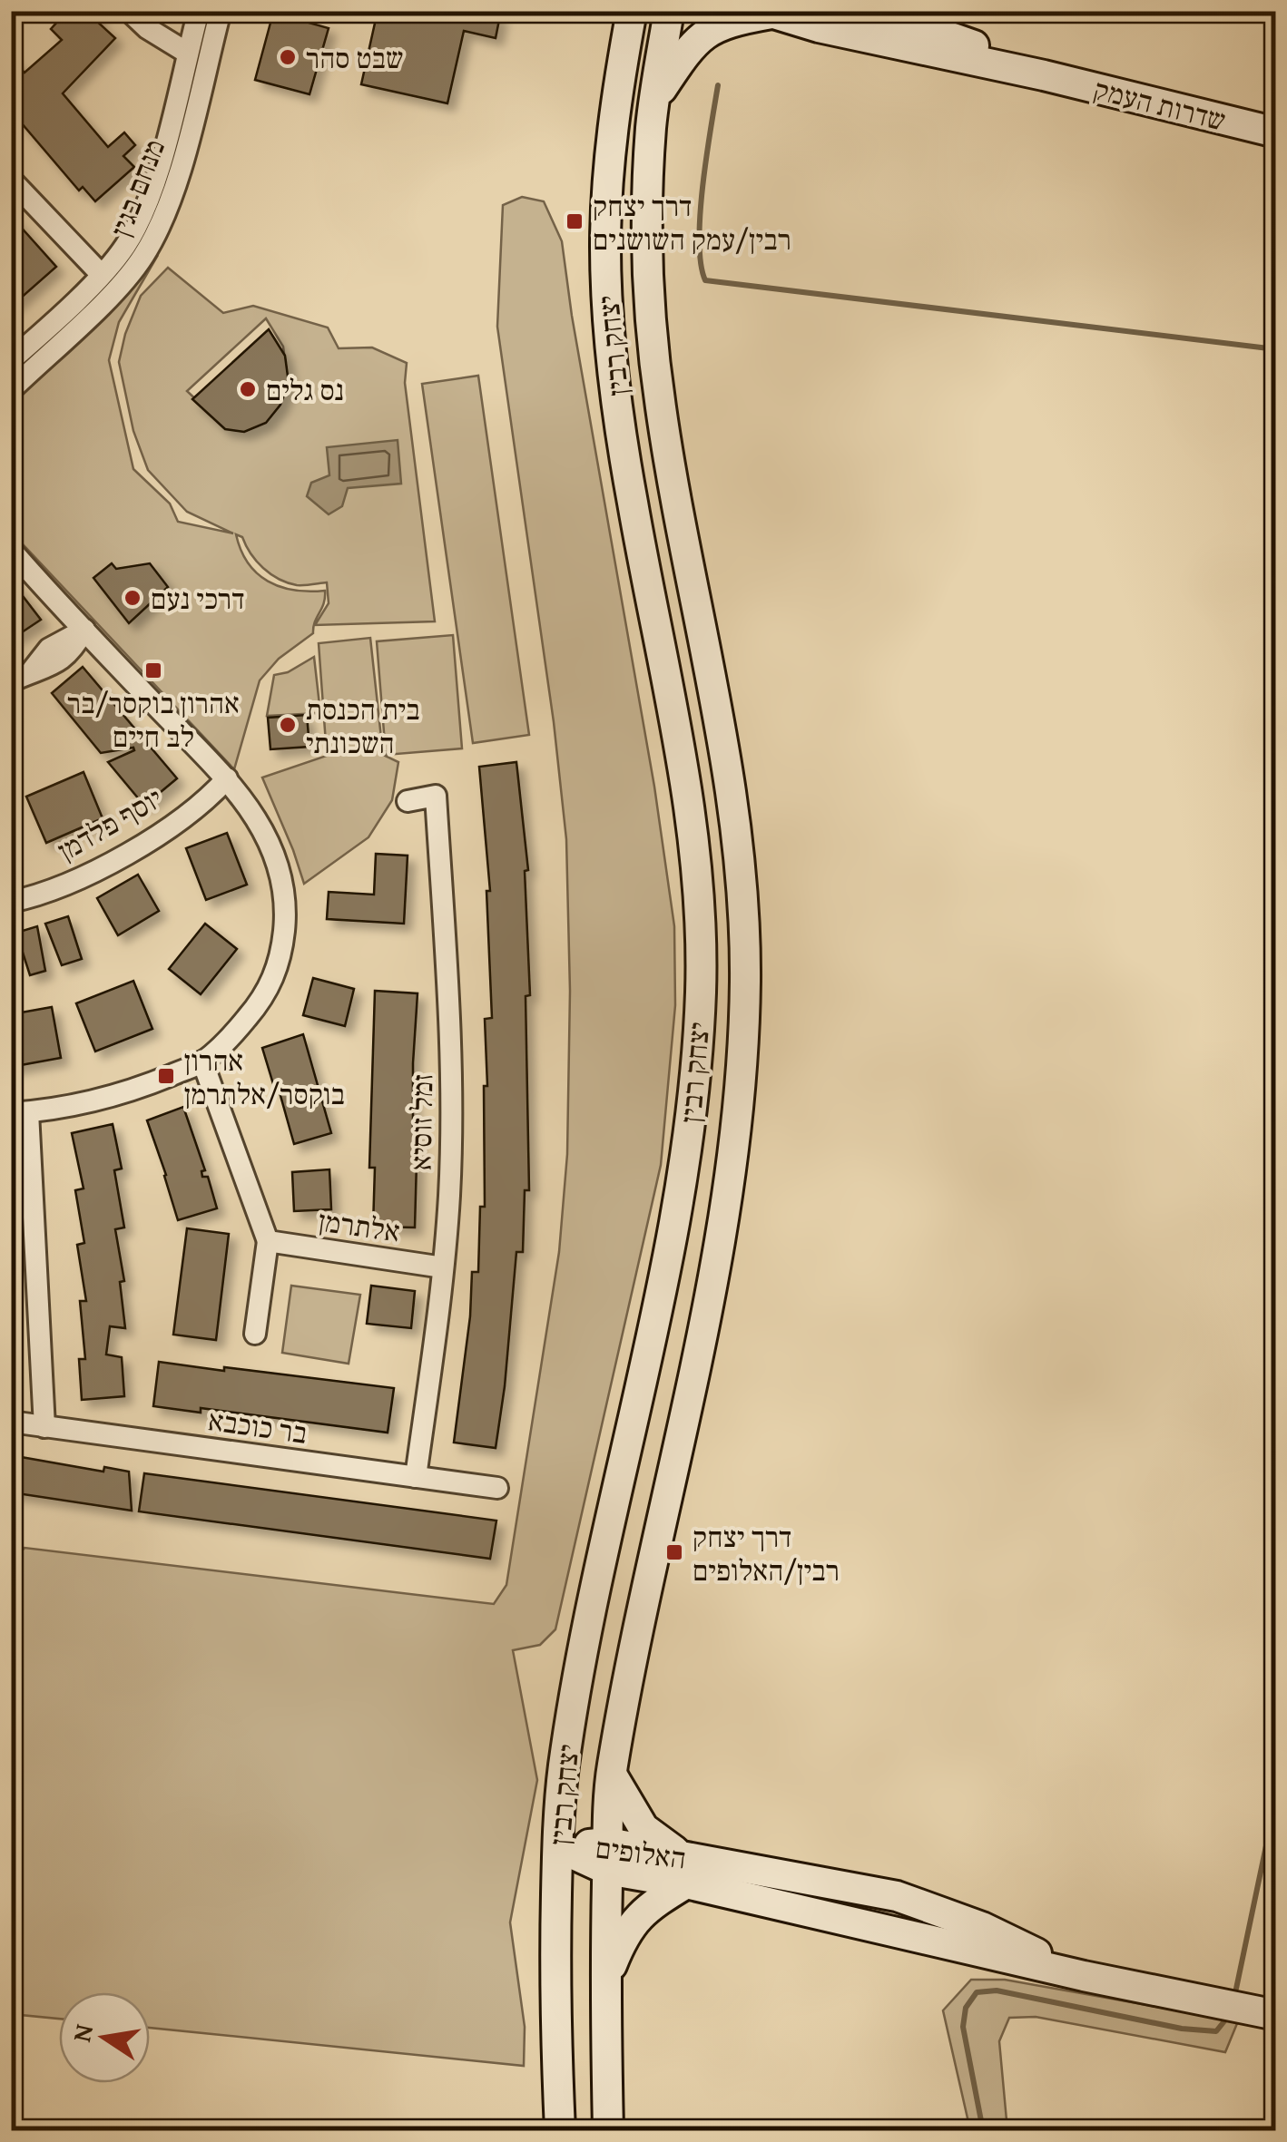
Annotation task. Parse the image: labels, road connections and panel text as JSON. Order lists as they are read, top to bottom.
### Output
{
  "streets": {
    "main road": ["שדרות העמק", "יצחק רבין", "האלופים"],
    "street": [
      "מנחם בגין",
      "יוסף פלדמן",
      "זמל זוסיא",
      "אלתרמן",
      "בר כוכבא"
    ]
  },
  "crossings": [
    ["יצחק רבין", "האלופים"],
    ["זמל זוסיא", "אלתרמן"],
    ["זמל זוסיא", "בר כוכבא"]
  ],
  "places": {
    "other": [
      "שבט סהר",
      "נס גלים",
      "דרכי נעם",
      "בית הכנסת השכונתי"
    ],
    "transit": [
      "דרך יצחק רבין/עמק השושנים",
      "אהרון בוקסר/בר לב חיים",
      "אהרון בוקסר/אלתרמן",
      "דרך יצחק רבין/האלופים"
    ]
  },
  "north": "left"
}
